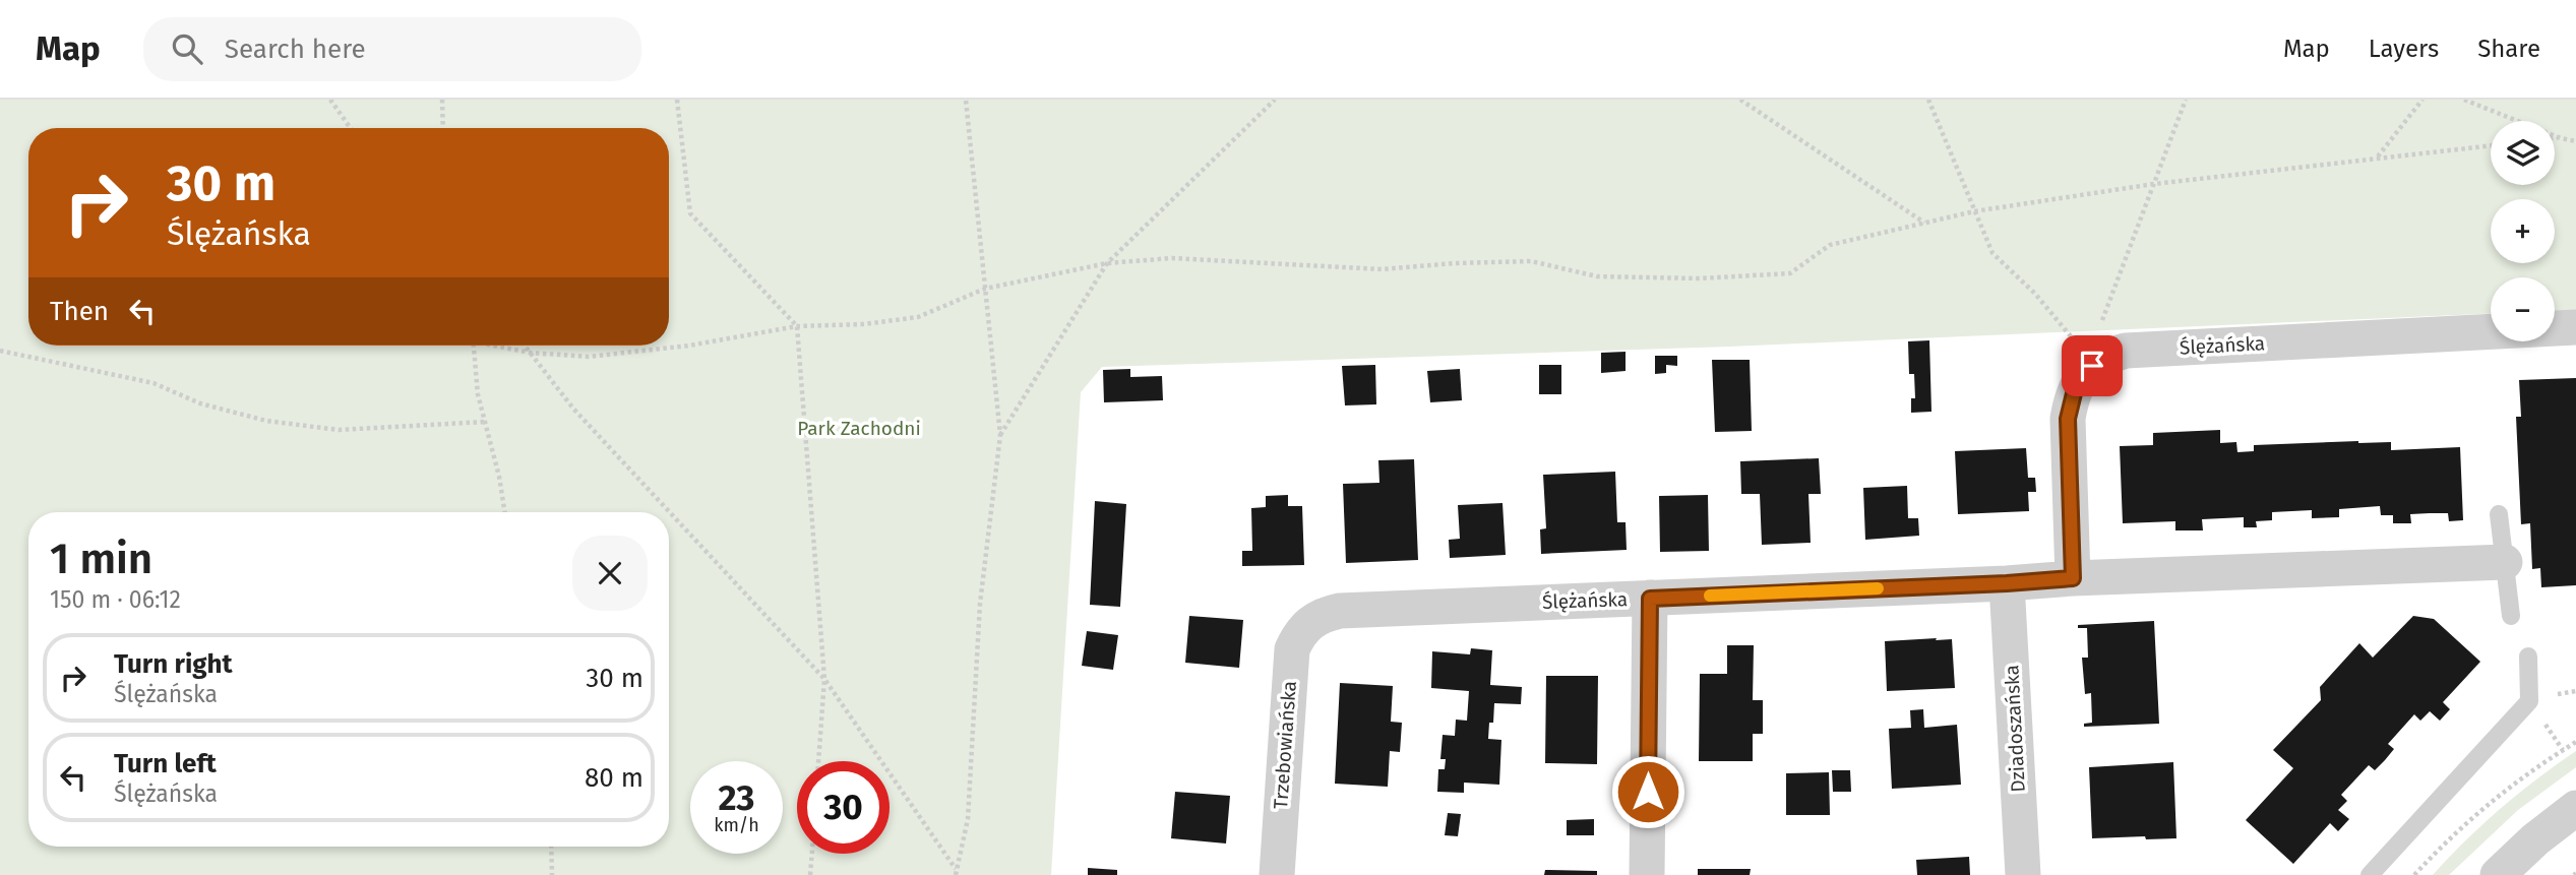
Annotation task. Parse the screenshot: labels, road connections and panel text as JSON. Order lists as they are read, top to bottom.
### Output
{
  "streets": {
    "street": ["Ślężańska", "Dziadoszańska", "Trzebowiańska"]
  },
  "crossings": [
    ["Ślężańska", "Dziadoszańska"],
    ["Ślężańska", "Trzebowiańska"]
  ],
  "parks": ["Park Zachodni"],
  "page": {
    "header": "Map",
    "search": "Search here",
    "nav": ["Map", "Layers", "Share"],
    "map_buttons": ["+", "−"],
    "turn": ["30 m", "Ślężańska"],
    "then": "Then",
    "heading": ["1 min", "150 m · 06:12"],
    "list": [
      {
        "name": "Turn right",
        "note": "Ślężańska",
        "value": "30 m"
      },
      {
        "name": "Turn left",
        "note": "Ślężańska",
        "value": "80 m"
      }
    ],
    "speed": "23 km/h",
    "limit": "30"
  }
}
